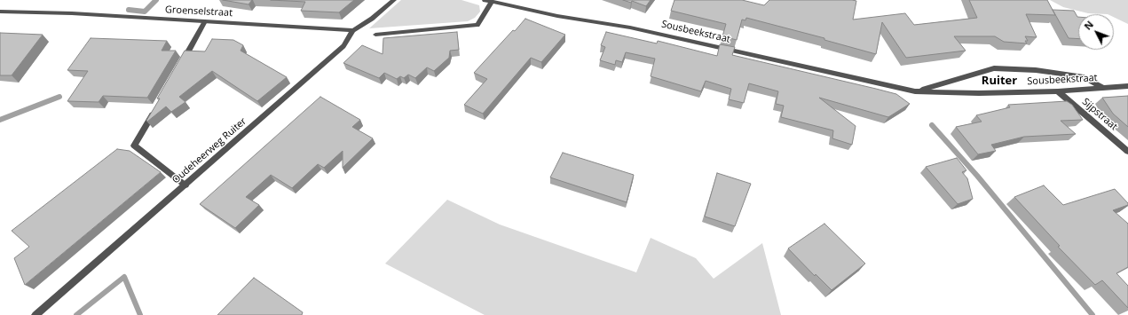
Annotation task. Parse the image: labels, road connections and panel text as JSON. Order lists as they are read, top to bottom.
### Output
{
  "streets": {
    "street": [
      "Groenselstraat",
      "Sousbeekstraat",
      "Sijpstraat",
      "Oudeheerweg Ruiter"
    ]
  },
  "crossings": [
    ["Groenselstraat", "Oudeheerweg Ruiter"],
    ["Sousbeekstraat", "Sijpstraat"]
  ],
  "districts": ["Ruiter"],
  "north": "top left"
}
